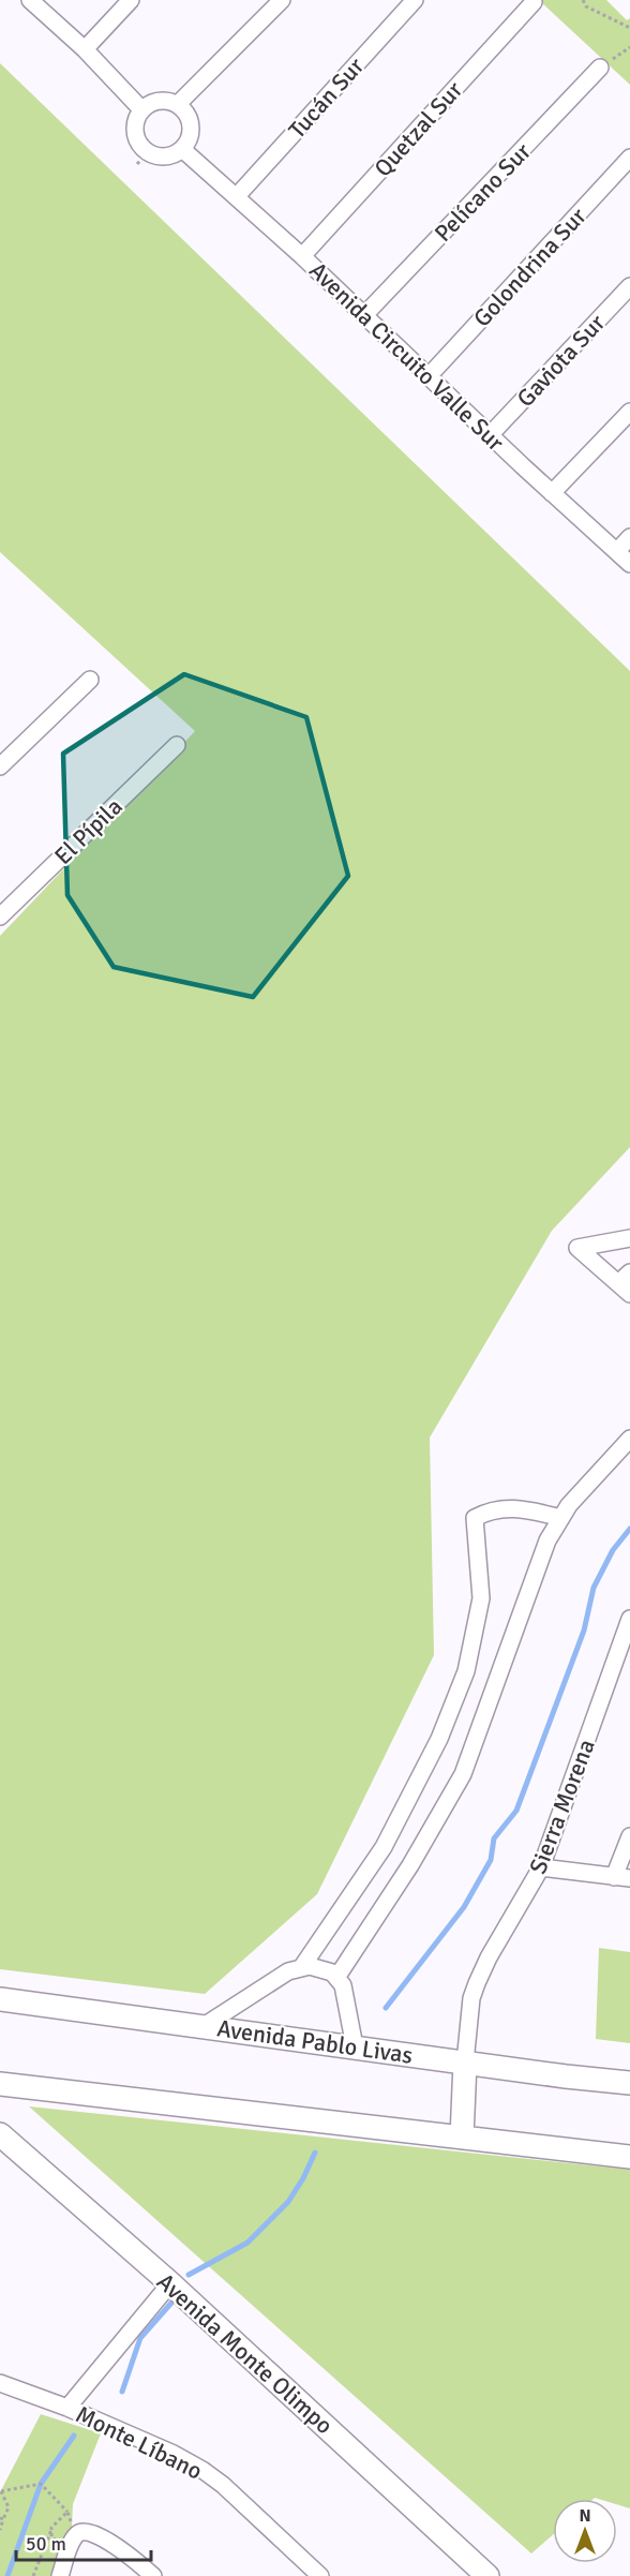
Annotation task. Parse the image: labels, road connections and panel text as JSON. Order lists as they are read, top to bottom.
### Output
{
  "streets": {
    "main road": ["Avenida Pablo Livas", "Avenida Monte Olimpo"],
    "street": [
      "Tucán Sur",
      "Quetzal Sur",
      "Pelícano Sur",
      "Golondrina Sur",
      "Avenida Circuito Valle Sur",
      "Gaviota Sur",
      "El Pípila",
      "Sierra Morena",
      "Monte Líbano"
    ]
  },
  "crossings": [
    ["Tucán Sur", "Avenida Circuito Valle Sur"],
    ["Quetzal Sur", "Avenida Circuito Valle Sur"],
    ["Pelícano Sur", "Avenida Circuito Valle Sur"],
    ["Golondrina Sur", "Avenida Circuito Valle Sur"],
    ["Avenida Circuito Valle Sur", "Gaviota Sur"],
    ["Sierra Morena", "Avenida Pablo Livas"]
  ],
  "scale_bar": "50 m",
  "north": "top"
}
